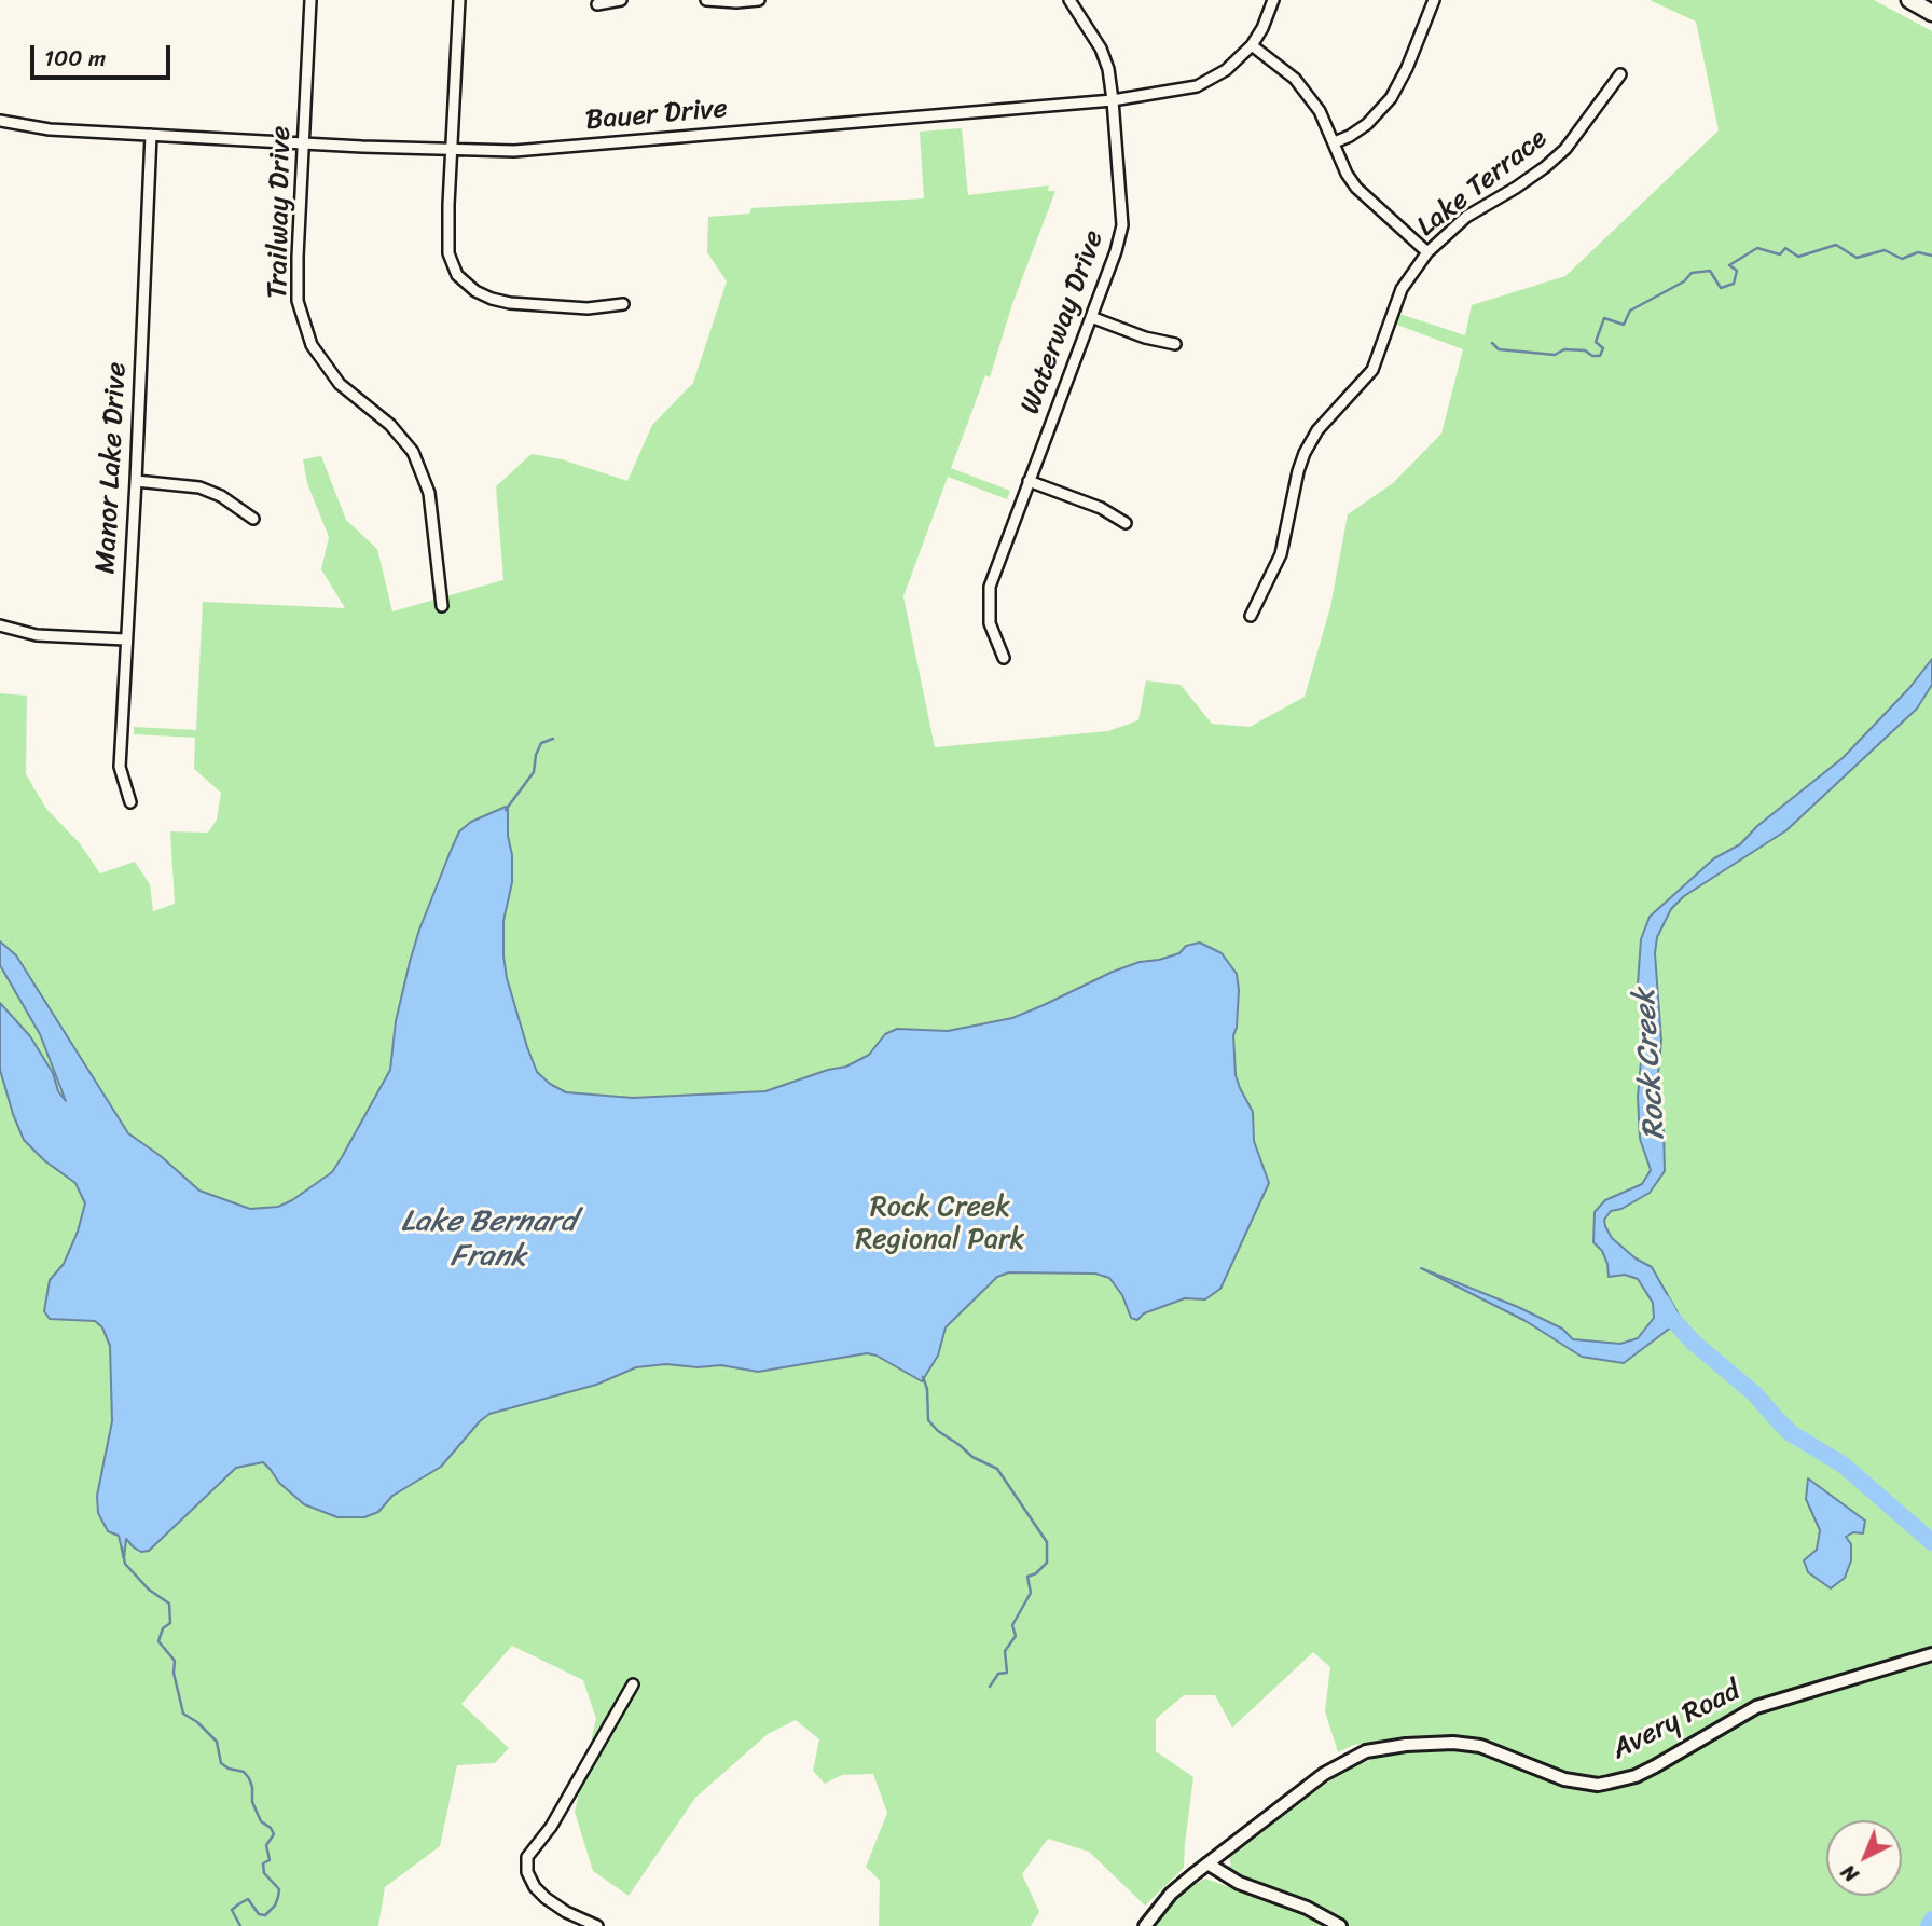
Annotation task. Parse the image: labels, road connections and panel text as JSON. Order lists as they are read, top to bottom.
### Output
{
  "streets": {
    "street": [
      "Bauer Drive",
      "Lake Terrace",
      "Trailway Drive",
      "Waterway Drive",
      "Manor Lake Drive",
      "Avery Road"
    ]
  },
  "crossings": [
    ["Bauer Drive", "Trailway Drive"],
    ["Bauer Drive", "Waterway Drive"],
    ["Bauer Drive", "Manor Lake Drive"]
  ],
  "water": ["Rock Creek", "Lake Bernard Frank"],
  "parks": ["Rock Creek Regional Park"],
  "scale_bar": "100 m",
  "north": "bottom left"
}
